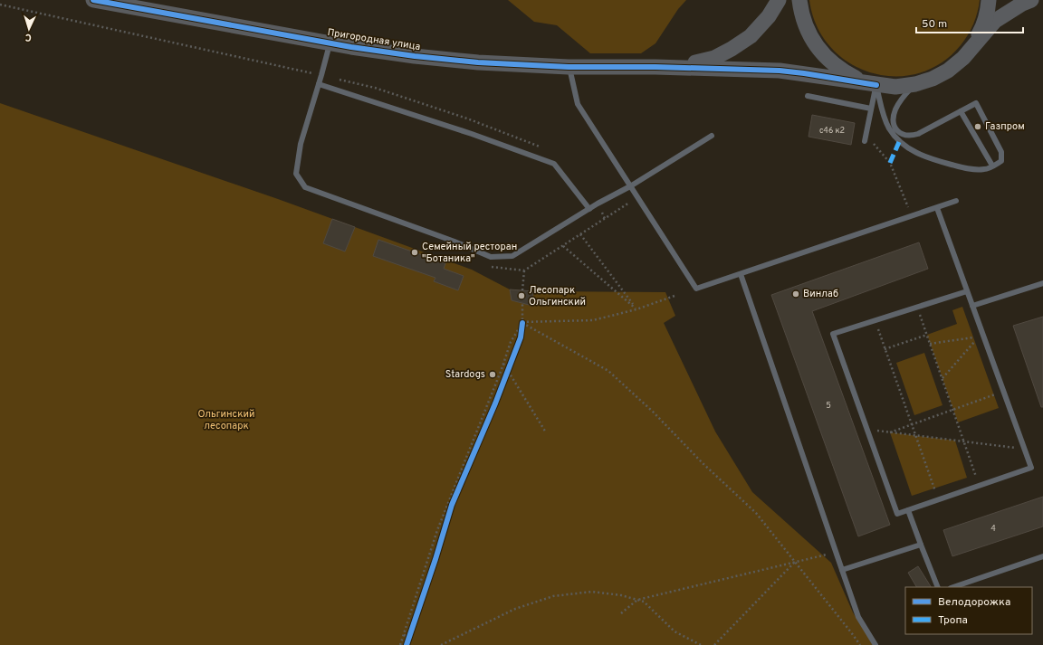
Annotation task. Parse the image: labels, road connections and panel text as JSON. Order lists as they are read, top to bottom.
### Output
{
  "streets": {
    "street": ["Пригородная улица"]
  },
  "parks": ["Ольгинский лесопарк"],
  "places": [
    "Газпром",
    "Семейный ресторан \"Ботаника\"",
    "Винлаб",
    "Лесопарк Ольгинский",
    "Stardogs"
  ],
  "house_numbers": ["с46 к2", "5", "4"],
  "legend": ["Велодорожка", "Тропа"],
  "scale_bar": "50 m",
  "north": "bottom"
}
